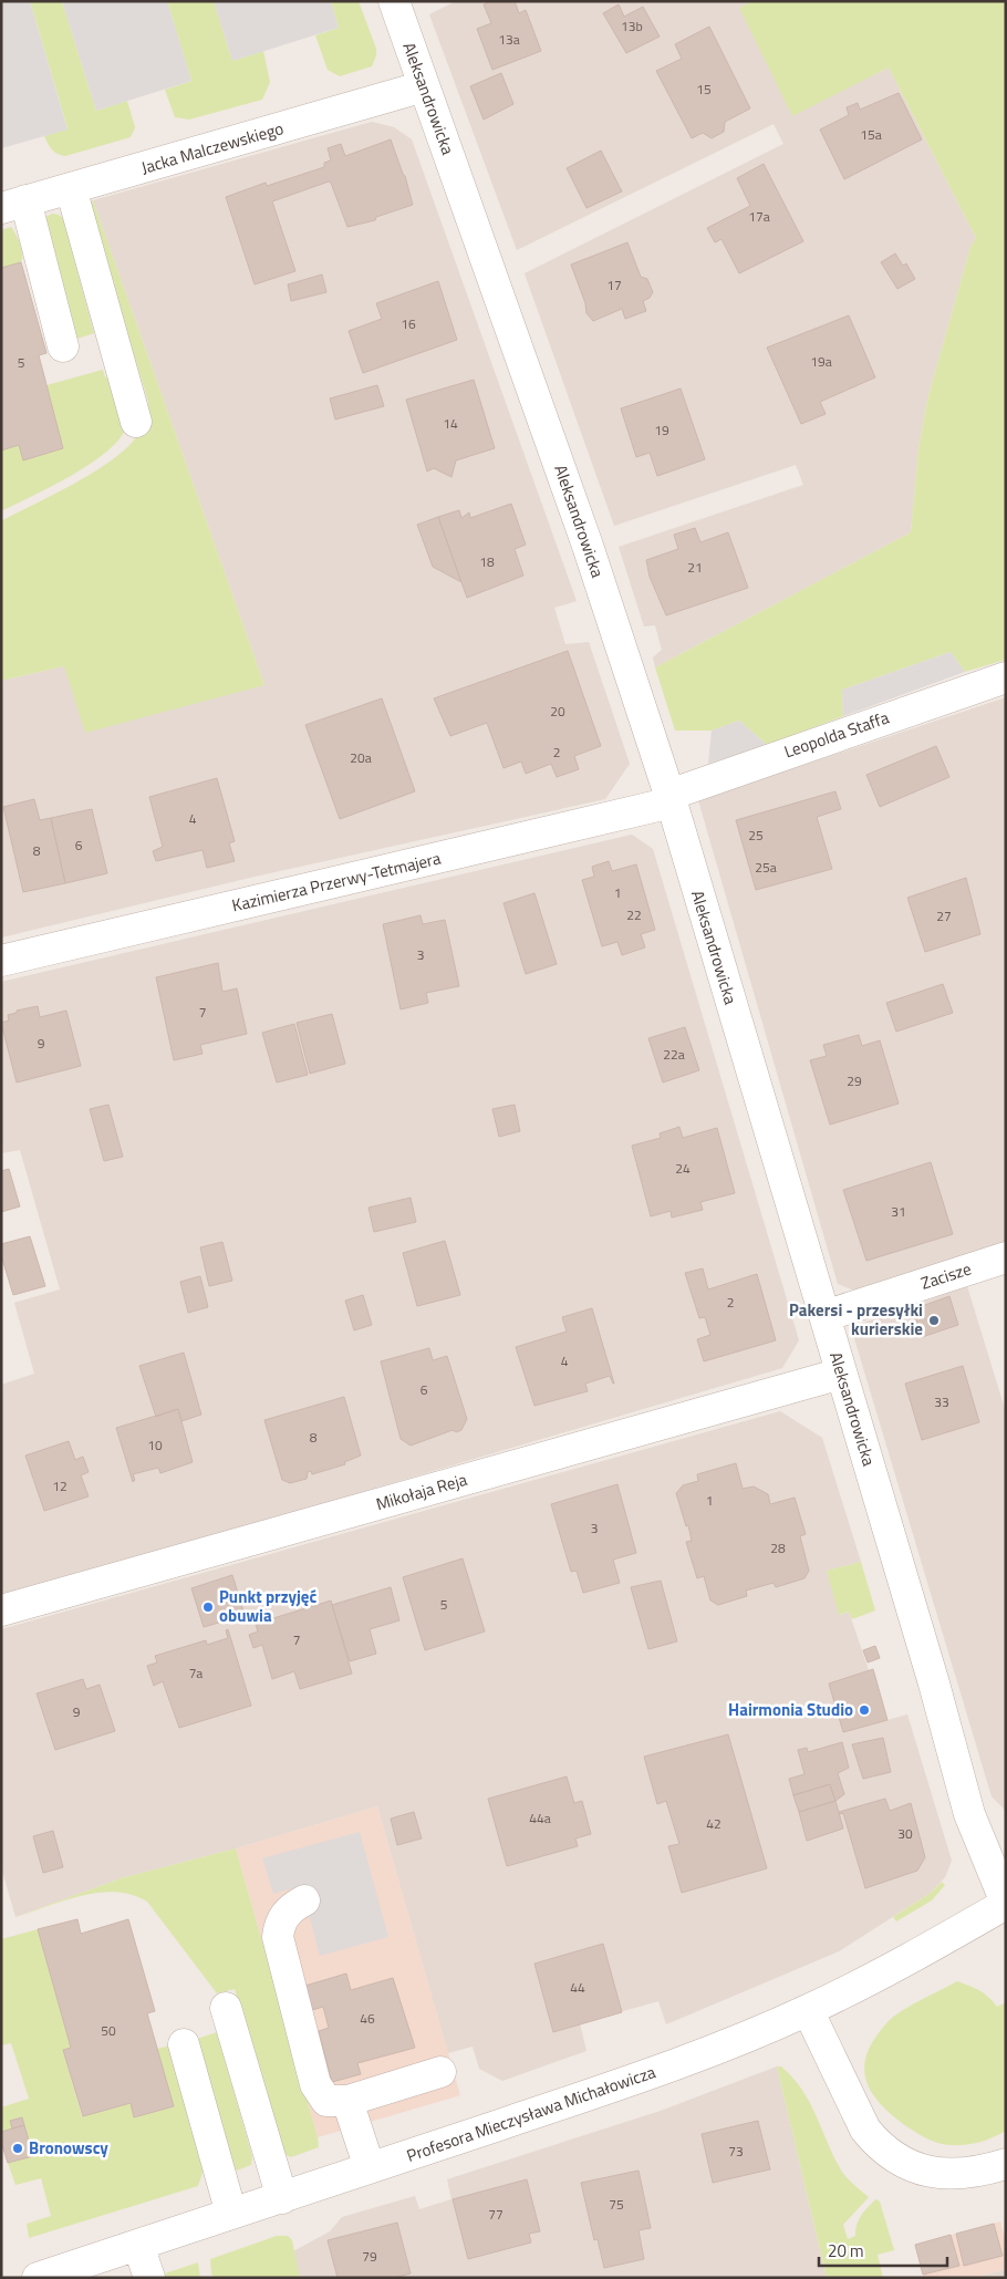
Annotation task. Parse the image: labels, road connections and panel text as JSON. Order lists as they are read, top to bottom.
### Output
{
  "streets": {
    "street": [
      "Aleksandrowicka",
      "Jacka Malczewskiego",
      "Leopolda Staffa",
      "Kazimierza Przerwy-Tetmajera",
      "Zacisze",
      "Mikołaja Reja",
      "Profesora Mieczysława Michałowicza"
    ]
  },
  "crossings": [
    ["Aleksandrowicka", "Jacka Malczewskiego"],
    ["Aleksandrowicka", "Leopolda Staffa"],
    ["Aleksandrowicka", "Kazimierza Przerwy-Tetmajera"],
    ["Aleksandrowicka", "Zacisze"],
    ["Aleksandrowicka", "Mikołaja Reja"],
    ["Aleksandrowicka", "Profesora Mieczysława Michałowicza"],
    ["Leopolda Staffa", "Kazimierza Przerwy-Tetmajera"]
  ],
  "places": [
    "Pakersi - przesyłki kurierskie",
    "Punkt przyjęć obuwia",
    "Hairmonia Studio",
    "Bronowscy"
  ],
  "house_numbers": [
    "13b",
    "13a",
    "15",
    "15a",
    "17a",
    "17",
    "16",
    "19a",
    "5",
    "14",
    "19",
    "18",
    "21",
    "20",
    "2",
    "20a",
    "4",
    "25",
    "6",
    "8",
    "25a",
    "1",
    "22",
    "27",
    "3",
    "7",
    "9",
    "22a",
    "29",
    "24",
    "31",
    "2",
    "4",
    "6",
    "33",
    "8",
    "10",
    "12",
    "1",
    "3",
    "28",
    "5",
    "7",
    "7a",
    "9",
    "44a",
    "42",
    "30",
    "44",
    "46",
    "50",
    "73",
    "75",
    "77",
    "79"
  ],
  "scale_bar": "20 m"
}
